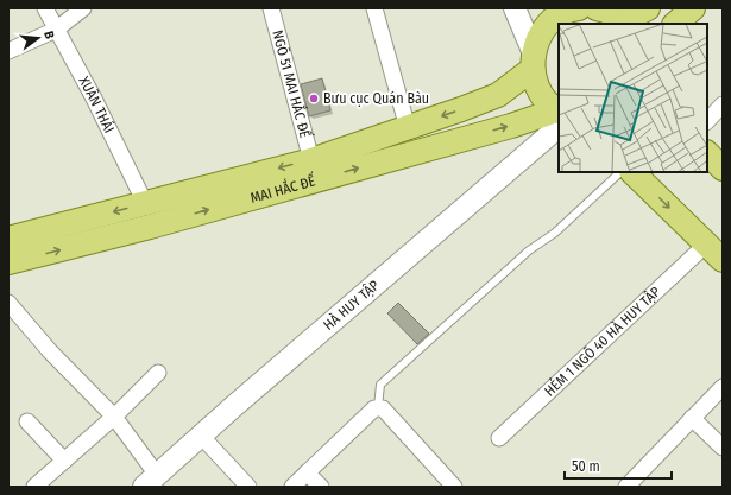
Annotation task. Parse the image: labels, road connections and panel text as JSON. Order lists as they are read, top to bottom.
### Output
{
  "streets": {
    "main road": ["MAI HẮC ĐẾ", "HÀ HUY TẬP"],
    "street": ["NGÕ 51 MAI HẮC ĐẾ", "XUÂN THÁI", "HẺM 1 NGÕ 40 HÀ HUY TẬP"]
  },
  "crossings": [
    ["NGÕ 51 MAI HẮC ĐẾ", "MAI HẮC ĐẾ"],
    ["XUÂN THÁI", "MAI HẮC ĐẾ"],
    ["MAI HẮC ĐẾ", "HÀ HUY TẬP"]
  ],
  "places": ["Bưu cục Quán Bàu"],
  "scale_bar": "50 m",
  "north": "right"
}
